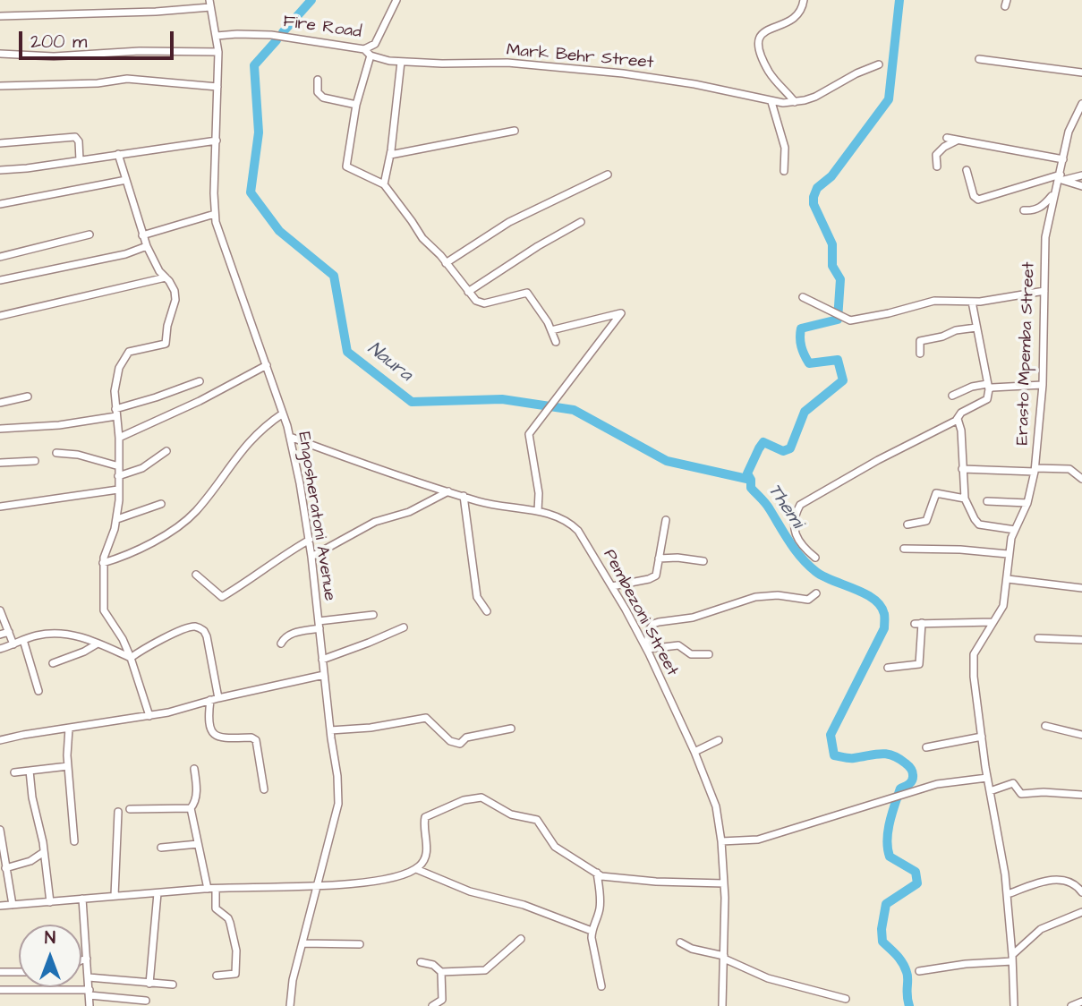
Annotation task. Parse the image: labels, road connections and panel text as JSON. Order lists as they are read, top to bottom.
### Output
{
  "streets": {
    "street": [
      "Fire Road",
      "Mark Behr Street",
      "Erasto Mpemba Street",
      "Engosheratoni Avenue",
      "Pembezoni Street"
    ]
  },
  "crossings": [
    ["Fire Road", "Engosheratoni Avenue"],
    ["Engosheratoni Avenue", "Pembezoni Street"]
  ],
  "water": ["Naura", "Themi"],
  "scale_bar": "200 m",
  "north": "top"
}
